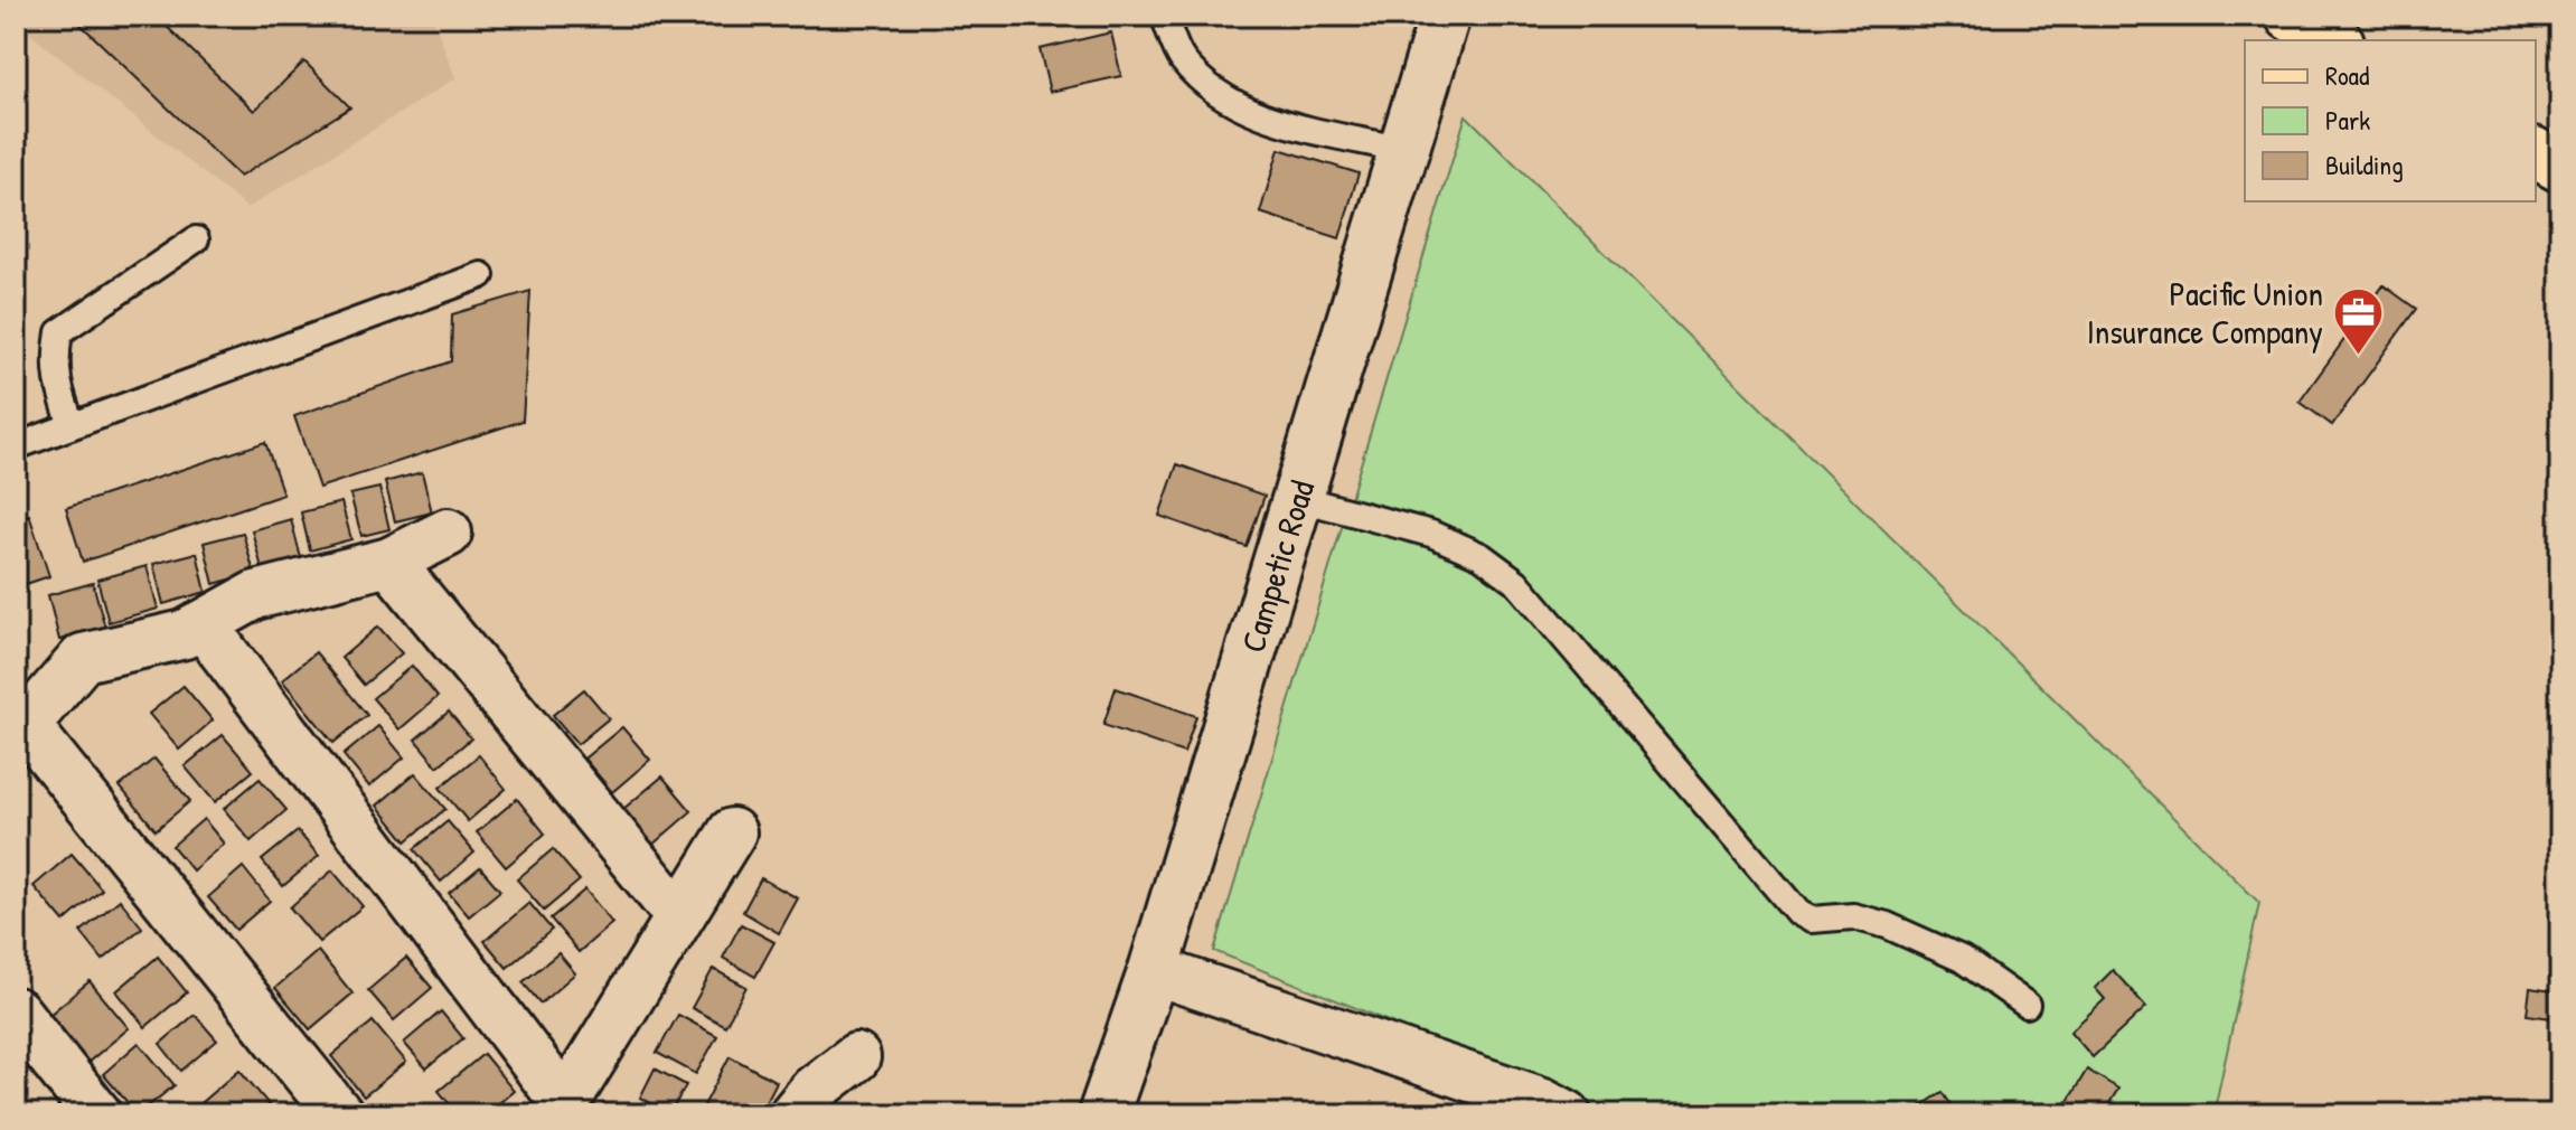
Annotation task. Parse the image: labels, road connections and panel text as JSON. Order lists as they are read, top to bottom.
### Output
{
  "streets": {
    "street": ["Campetic Road"]
  },
  "places": {
    "office": ["Pacific Union Insurance Company"]
  },
  "legend": ["Road", "Park", "Building"]
}
